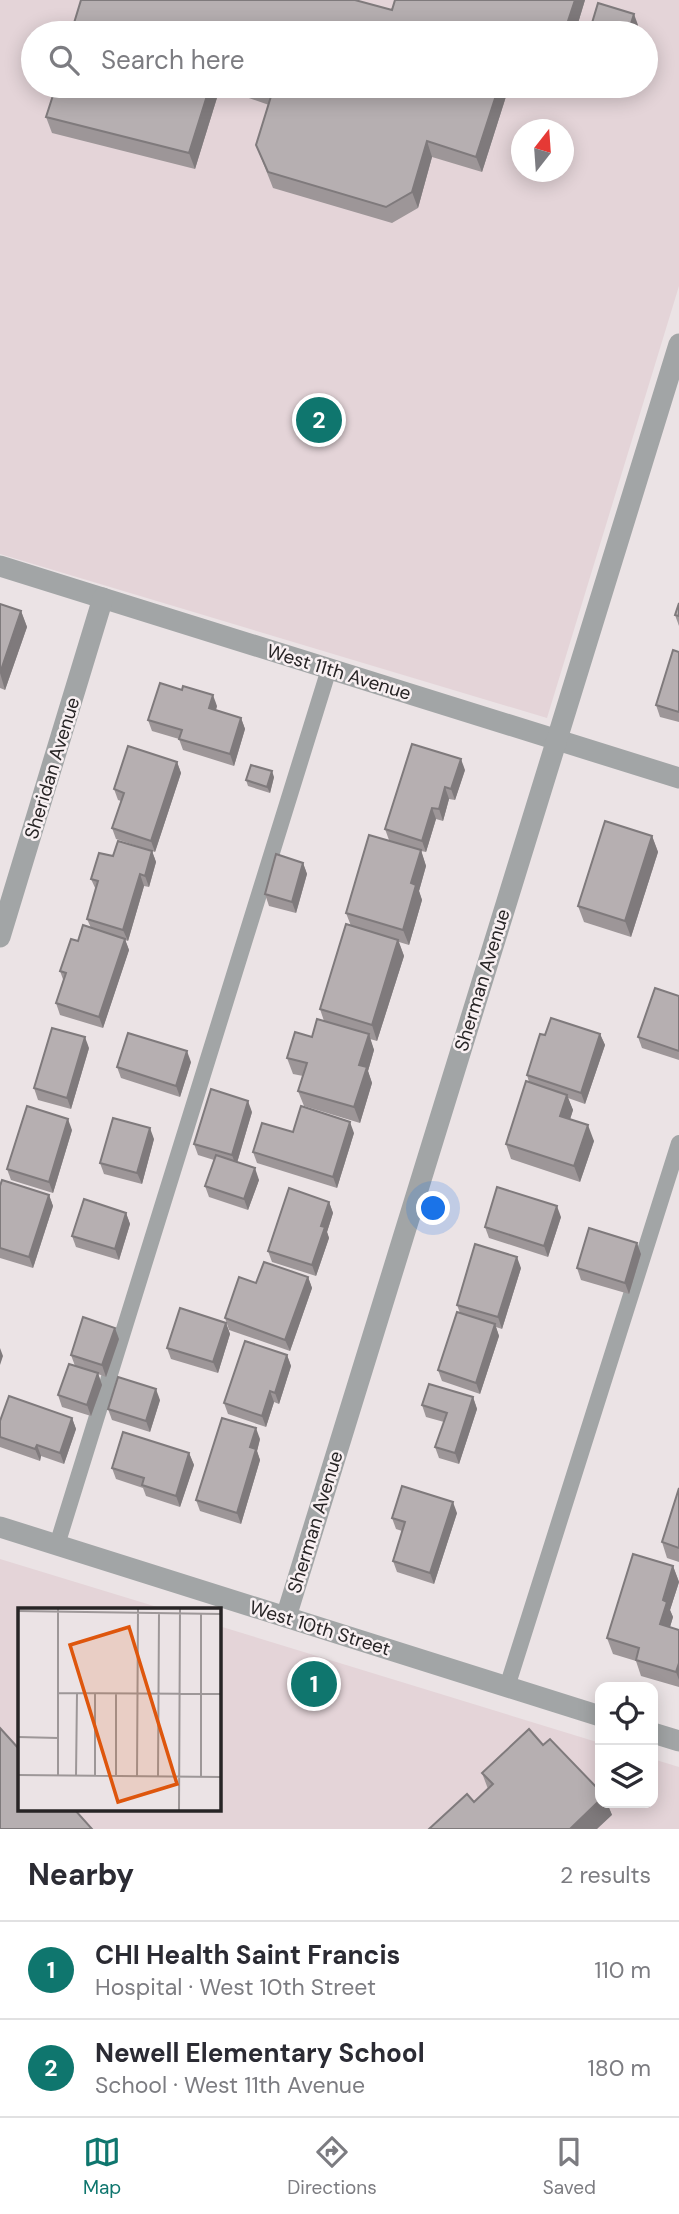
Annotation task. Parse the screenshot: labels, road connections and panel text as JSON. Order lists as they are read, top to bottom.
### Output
{
  "streets": {
    "street": [
      "West 11th Avenue",
      "Sheridan Avenue",
      "Sherman Avenue",
      "West 10th Street"
    ]
  },
  "crossings": [
    ["West 11th Avenue", "Sheridan Avenue"],
    ["West 11th Avenue", "Sherman Avenue"],
    ["Sherman Avenue", "West 10th Street"]
  ],
  "north": "top",
  "page": {
    "search": "Search here",
    "pins": ["2", "1"],
    "heading": ["Nearby", "2 results"],
    "list": [
      {
        "mark": "1",
        "name": "CHI Health Saint Francis",
        "note": "Hospital · West 10th Street",
        "value": "110 m"
      },
      {
        "mark": "2",
        "name": "Newell Elementary School",
        "note": "School · West 11th Avenue",
        "value": "180 m"
      }
    ],
    "nav": ["Map", "Directions", "Saved"]
  }
}
